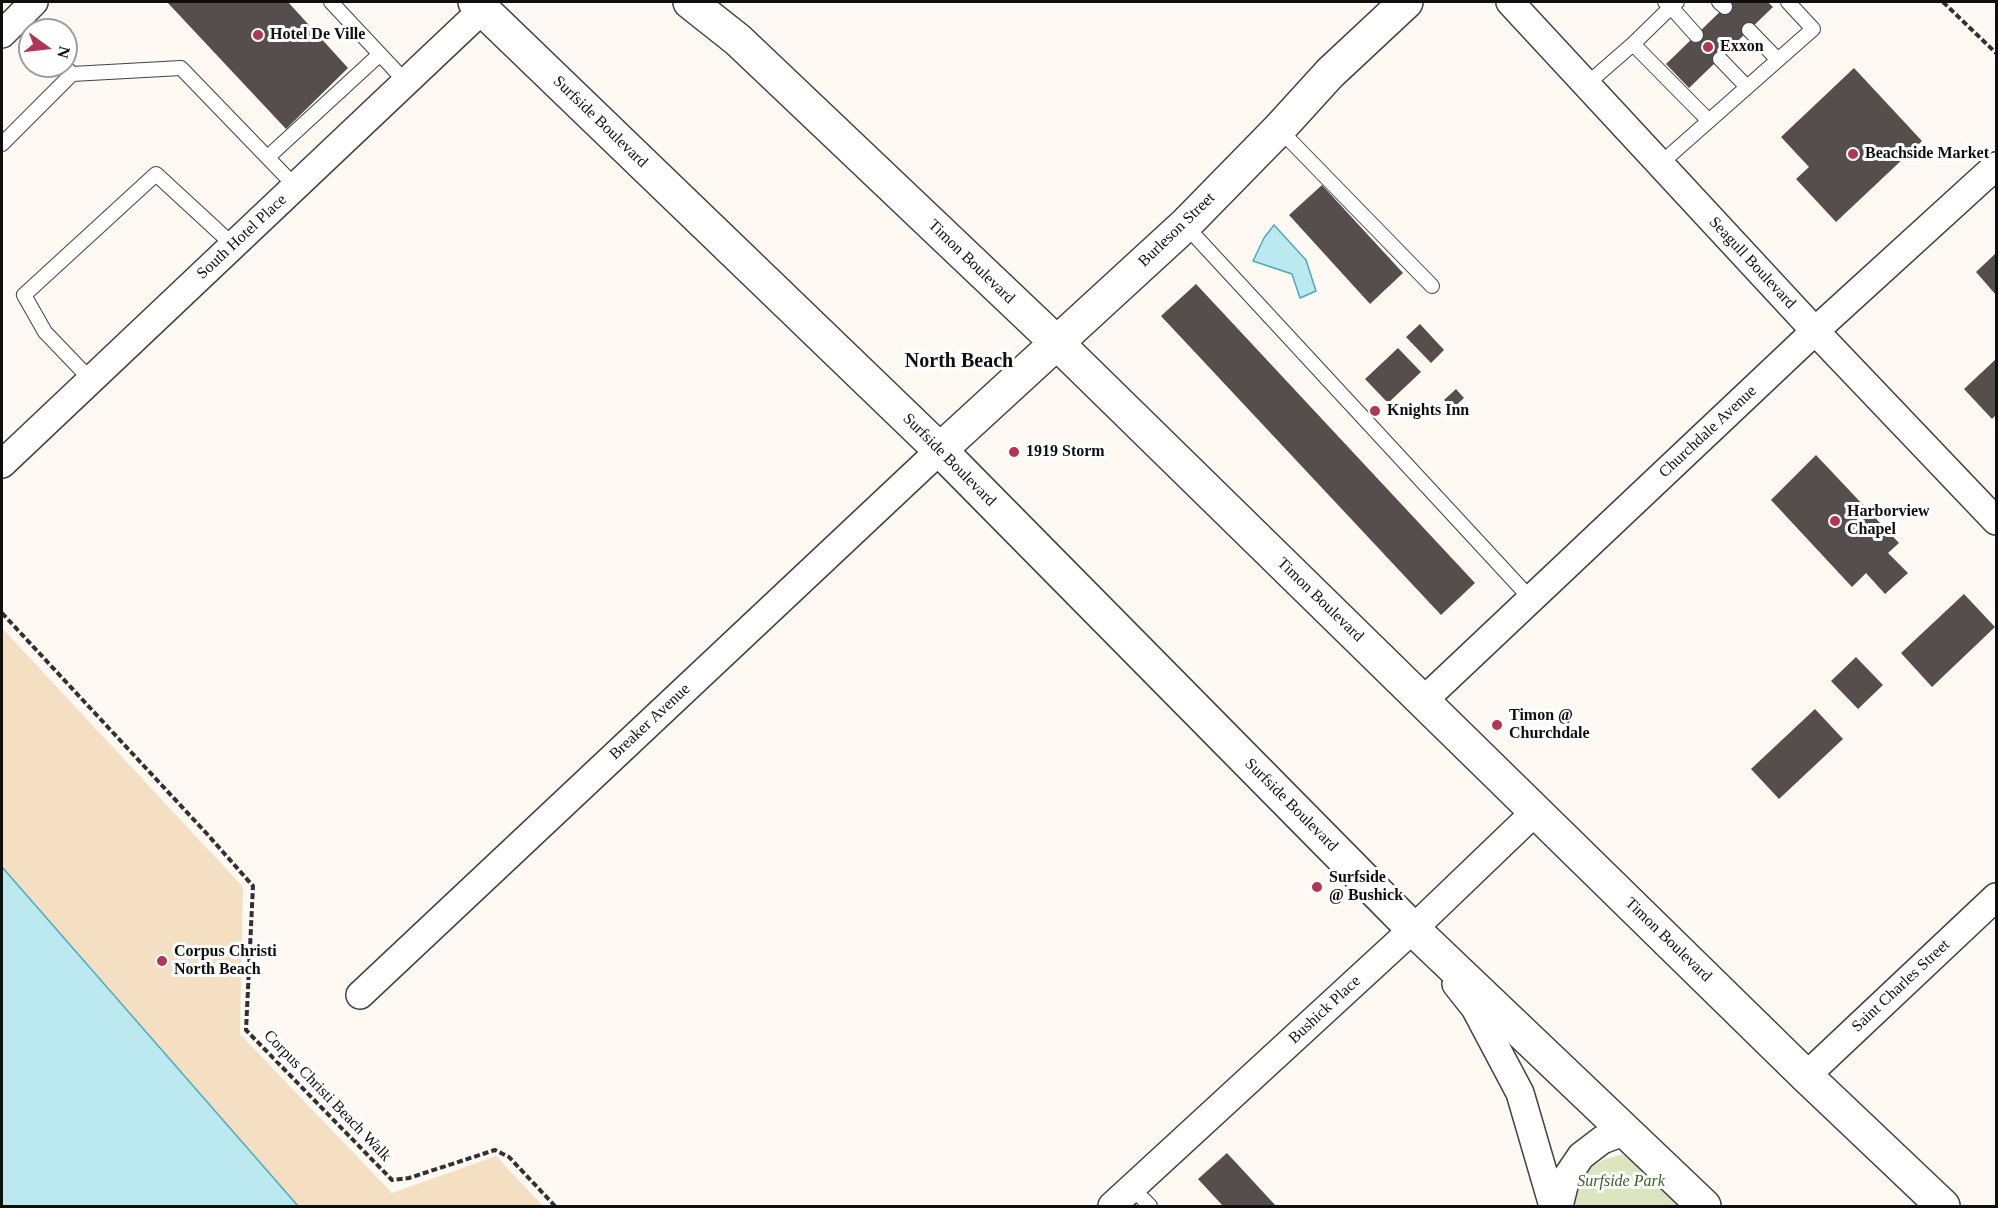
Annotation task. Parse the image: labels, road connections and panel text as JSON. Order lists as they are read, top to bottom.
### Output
{
  "streets": {
    "street": [
      "Surfside Boulevard",
      "Burleson Street",
      "South Hotel Place",
      "Timon Boulevard",
      "Seagull Boulevard",
      "Churchdale Avenue",
      "Breaker Avenue",
      "Saint Charles Street",
      "Bushick Place"
    ],
    "path": ["Corpus Christi Beach Walk"]
  },
  "crossings": [
    ["Surfside Boulevard", "Burleson Street"],
    ["Surfside Boulevard", "South Hotel Place"],
    ["Surfside Boulevard", "Breaker Avenue"],
    ["Surfside Boulevard", "Bushick Place"],
    ["Burleson Street", "Timon Boulevard"],
    ["Burleson Street", "Breaker Avenue"],
    ["Timon Boulevard", "Churchdale Avenue"],
    ["Timon Boulevard", "Saint Charles Street"],
    ["Timon Boulevard", "Bushick Place"],
    ["Seagull Boulevard", "Churchdale Avenue"]
  ],
  "districts": ["North Beach"],
  "parks": ["Surfside Park"],
  "places": [
    "Hotel De Ville",
    "Exxon",
    "Beachside Market",
    "Knights Inn",
    "1919 Storm",
    "Harborview Chapel",
    "Timon @ Churchdale",
    "Surfside @ Bushick",
    "Corpus Christi North Beach"
  ],
  "north": "right"
}
